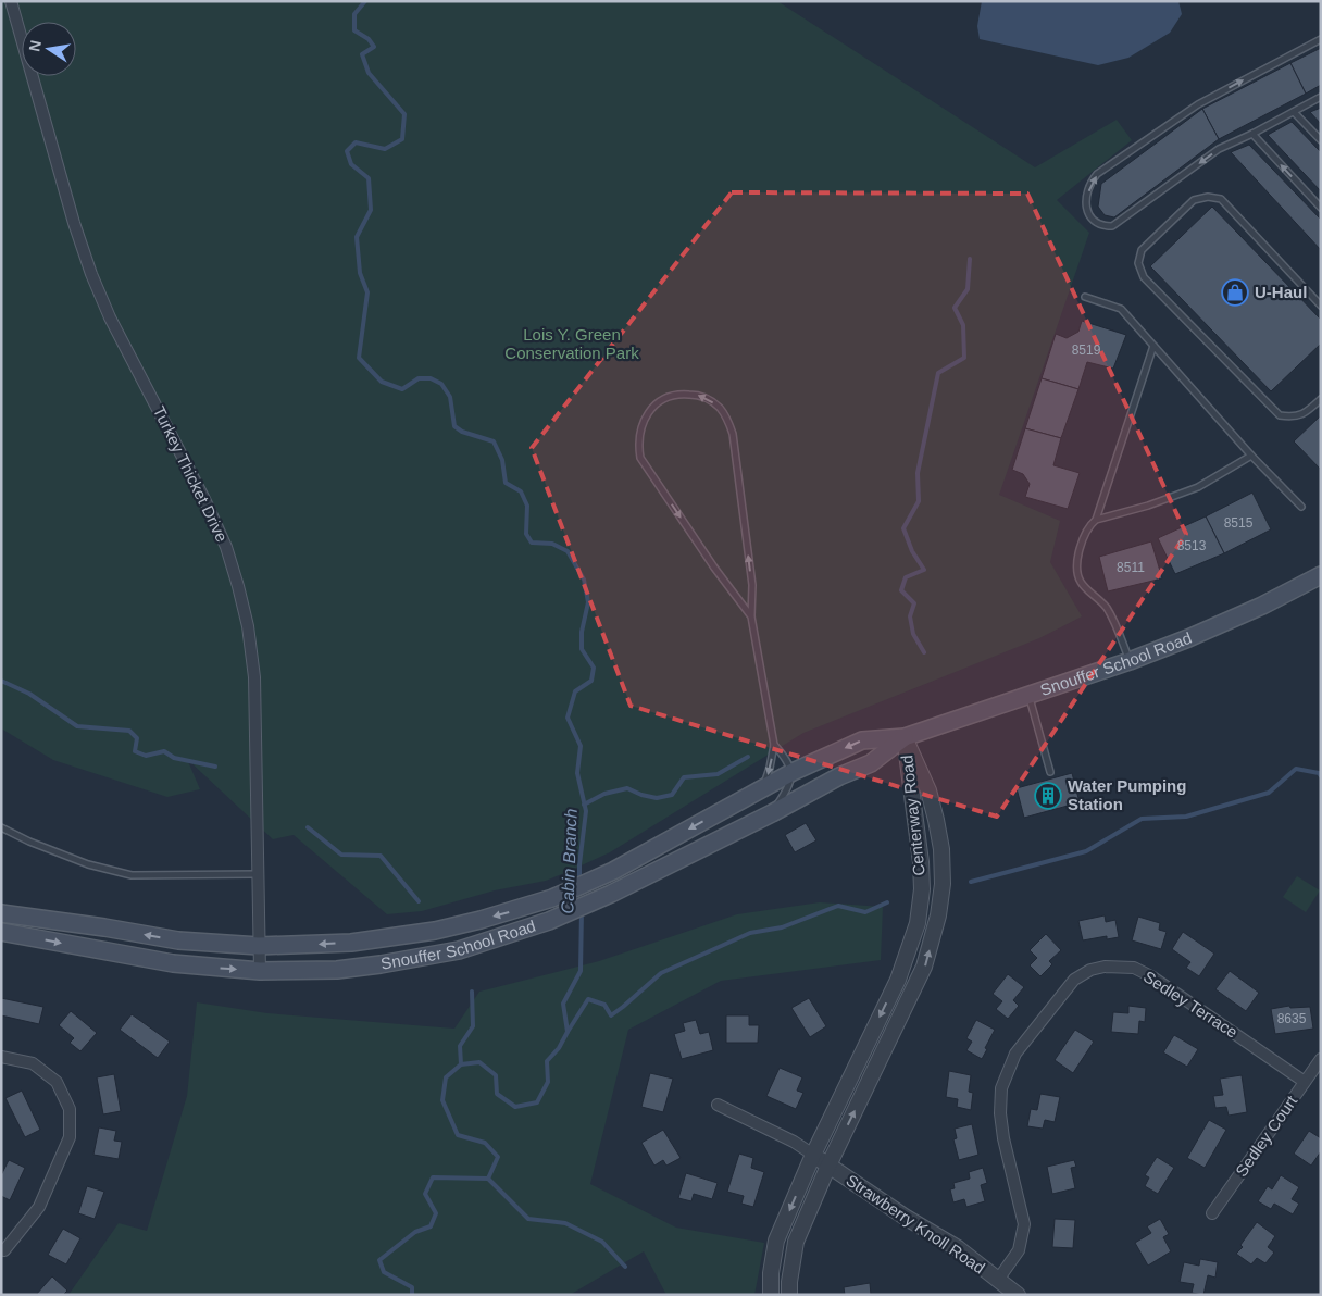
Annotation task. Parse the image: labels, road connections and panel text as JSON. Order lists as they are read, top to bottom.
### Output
{
  "streets": {
    "main road": ["Snouffer School Road"],
    "street": [
      "Turkey Thicket Drive",
      "Centerway Road",
      "Sedley Terrace",
      "Sedley Court",
      "Strawberry Knoll Road"
    ]
  },
  "crossings": [
    ["Turkey Thicket Drive", "Snouffer School Road"],
    ["Snouffer School Road", "Centerway Road"],
    ["Centerway Road", "Strawberry Knoll Road"],
    ["Sedley Terrace", "Sedley Court"],
    ["Sedley Terrace", "Strawberry Knoll Road"]
  ],
  "water": ["Cabin Branch"],
  "parks": ["Lois Y. Green Conservation Park"],
  "places": {
    "shop": ["U-Haul"],
    "building": ["Water Pumping Station"]
  },
  "house_numbers": [
    "8519",
    "8515",
    "8513",
    "8511",
    "8635"
  ],
  "north": "left"
}
